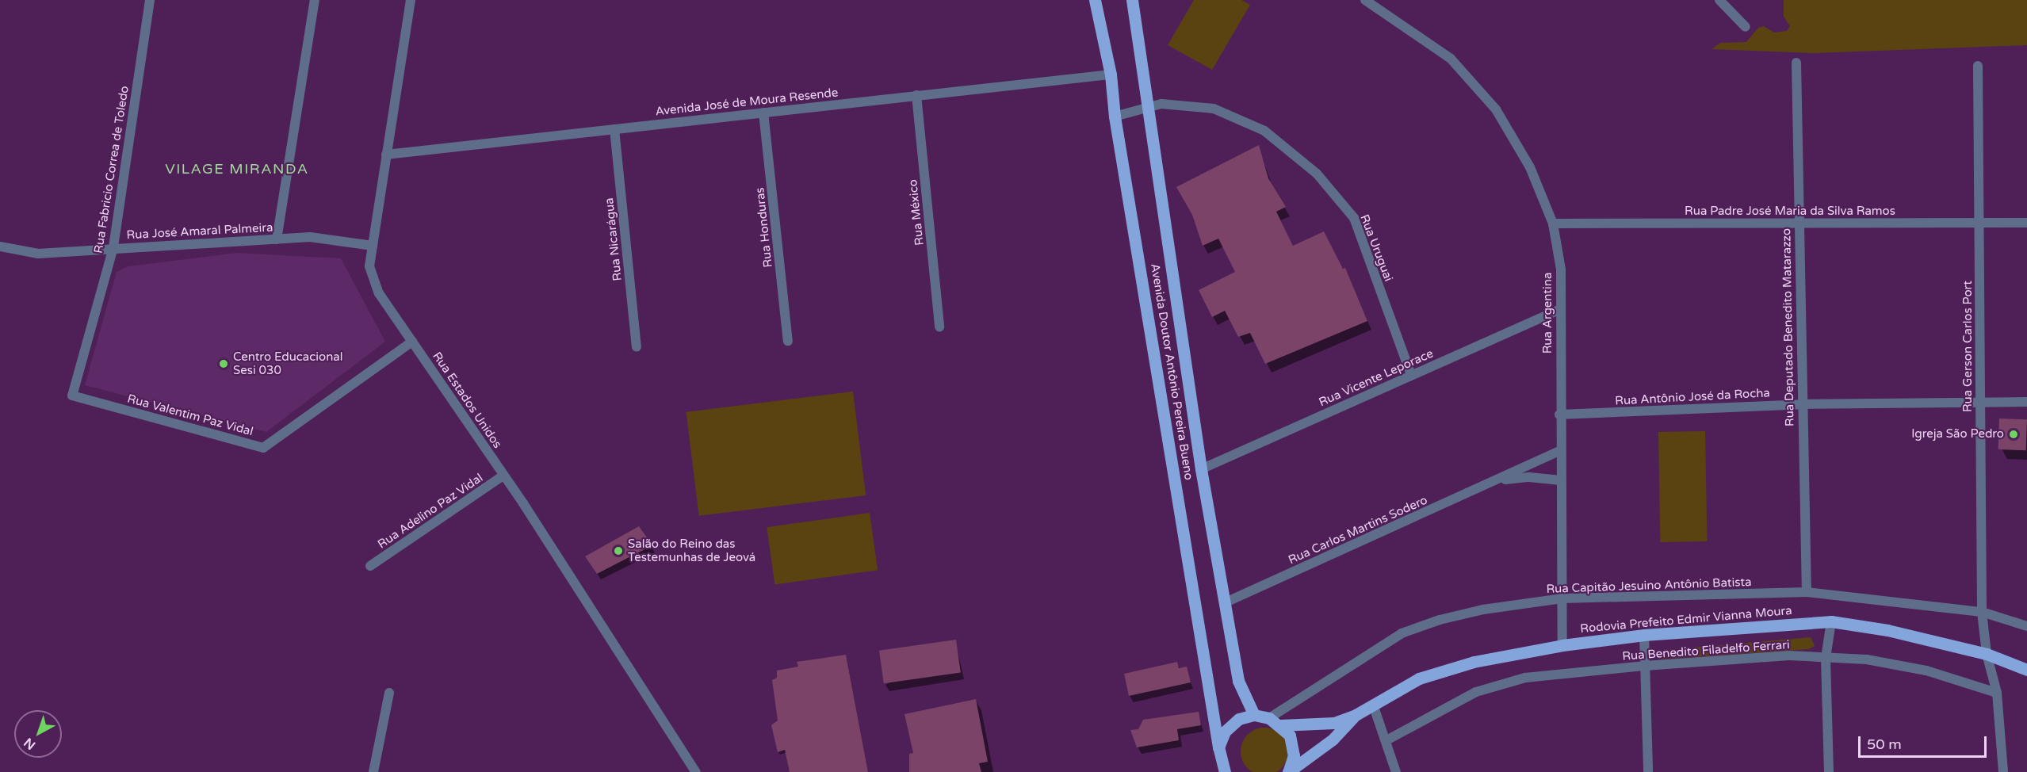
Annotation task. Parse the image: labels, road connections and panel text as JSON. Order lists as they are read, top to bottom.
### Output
{
  "streets": {
    "main road": ["Avenida Doutor Antônio Pereira Bueno", "Rodovia Prefeito Edmir Vianna Moura"],
    "street": [
      "Avenida José de Moura Resende",
      "Rua Fabricio Correa de Toledo",
      "Rua Padre José Maria da Silva Ramos",
      "Rua México",
      "Rua Honduras",
      "Rua José Amaral Palmeira",
      "Rua Nicarágua",
      "Rua Uruguai",
      "Rua Argentina",
      "Rua Deputado Benedito Matarazzo",
      "Rua Gerson Carlos Port",
      "Rua Vicente Leporace",
      "Rua Antônio José da Rocha",
      "Rua Estados Unidos",
      "Rua Valentim Paz Vidal",
      "Rua Adelino Paz Vidal",
      "Rua Carlos Martins Sodero",
      "Rua Capitão Jesuino Antônio Batista",
      "Rua Benedito Filadelfo Ferrari"
    ]
  },
  "crossings": [
    ["Avenida José de Moura Resende", "Rua México"],
    ["Avenida José de Moura Resende", "Rua Honduras"],
    ["Avenida José de Moura Resende", "Rua Nicarágua"],
    ["Avenida José de Moura Resende", "Avenida Doutor Antônio Pereira Bueno"],
    ["Avenida José de Moura Resende", "Rua Estados Unidos"],
    ["Rua Fabricio Correa de Toledo", "Rua José Amaral Palmeira"],
    ["Rua Fabricio Correa de Toledo", "Rua Valentim Paz Vidal"],
    ["Rua Padre José Maria da Silva Ramos", "Rua Argentina"],
    ["Rua Padre José Maria da Silva Ramos", "Rua Deputado Benedito Matarazzo"],
    ["Rua Padre José Maria da Silva Ramos", "Rua Gerson Carlos Port"],
    ["Rua José Amaral Palmeira", "Rua Estados Unidos"],
    ["Rua Uruguai", "Avenida Doutor Antônio Pereira Bueno"],
    ["Rua Uruguai", "Rua Vicente Leporace"],
    ["Rua Argentina", "Rua Vicente Leporace"],
    ["Rua Argentina", "Rua Antônio José da Rocha"],
    ["Rua Argentina", "Rua Carlos Martins Sodero"],
    ["Rua Argentina", "Rua Capitão Jesuino Antônio Batista"],
    ["Rua Argentina", "Rodovia Prefeito Edmir Vianna Moura"],
    ["Rua Deputado Benedito Matarazzo", "Rua Antônio José da Rocha"],
    ["Rua Deputado Benedito Matarazzo", "Rua Capitão Jesuino Antônio Batista"],
    ["Rua Gerson Carlos Port", "Rua Antônio José da Rocha"],
    ["Rua Gerson Carlos Port", "Rua Capitão Jesuino Antônio Batista"],
    ["Rua Gerson Carlos Port", "Rodovia Prefeito Edmir Vianna Moura"],
    ["Avenida Doutor Antônio Pereira Bueno", "Rua Vicente Leporace"],
    ["Avenida Doutor Antônio Pereira Bueno", "Rua Carlos Martins Sodero"],
    ["Rua Estados Unidos", "Rua Valentim Paz Vidal"],
    ["Rua Estados Unidos", "Rua Adelino Paz Vidal"]
  ],
  "districts": ["VILAGE MIRANDA"],
  "places": ["Centro Educacional Sesi 030", "Igreja São Pedro", "Salão do Reino das Testemunhas de Jeová"],
  "scale_bar": "50 m",
  "north": "bottom left"
}
